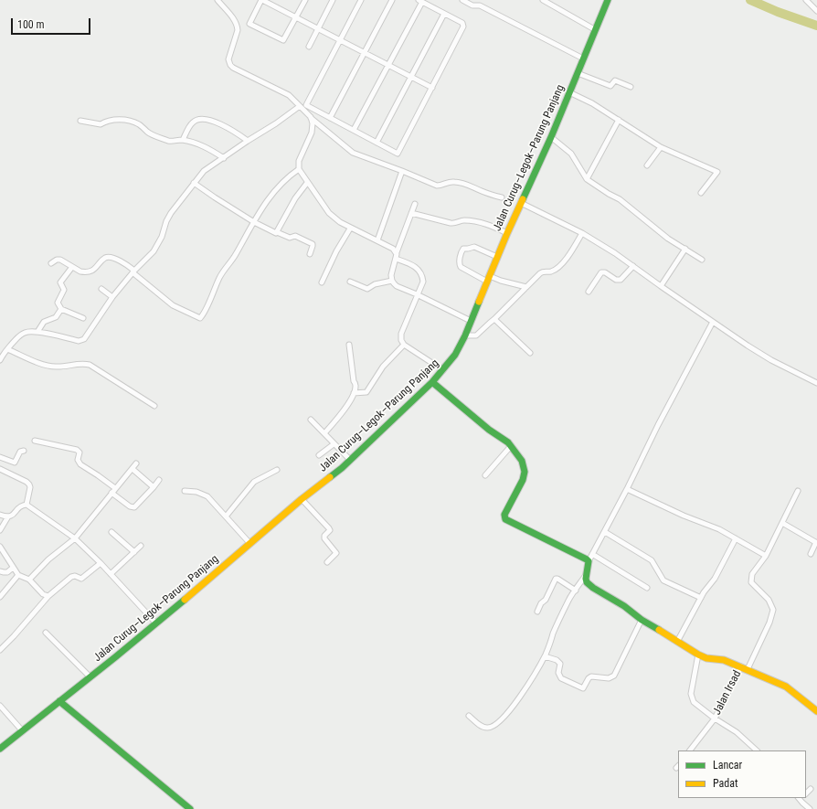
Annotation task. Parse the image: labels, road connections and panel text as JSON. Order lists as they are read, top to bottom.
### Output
{
  "streets": {
    "main road": ["Jalan Curug–Legok–Parung Panjang"],
    "street": ["Jalan Irsad"]
  },
  "legend": ["Lancar", "Padat"],
  "scale_bar": "100 m"
}
